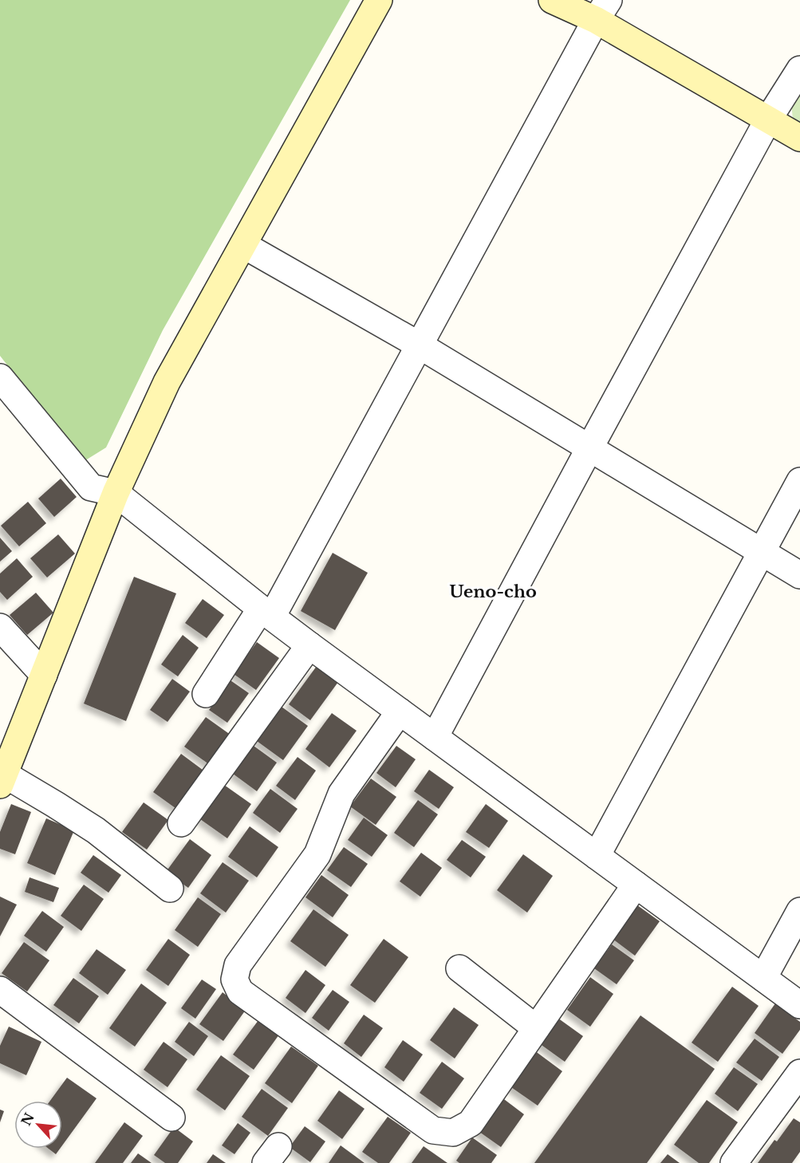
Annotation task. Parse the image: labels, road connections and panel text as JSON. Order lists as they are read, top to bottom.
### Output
{
  "districts": ["Ueno-cho"],
  "north": "top left"
}
